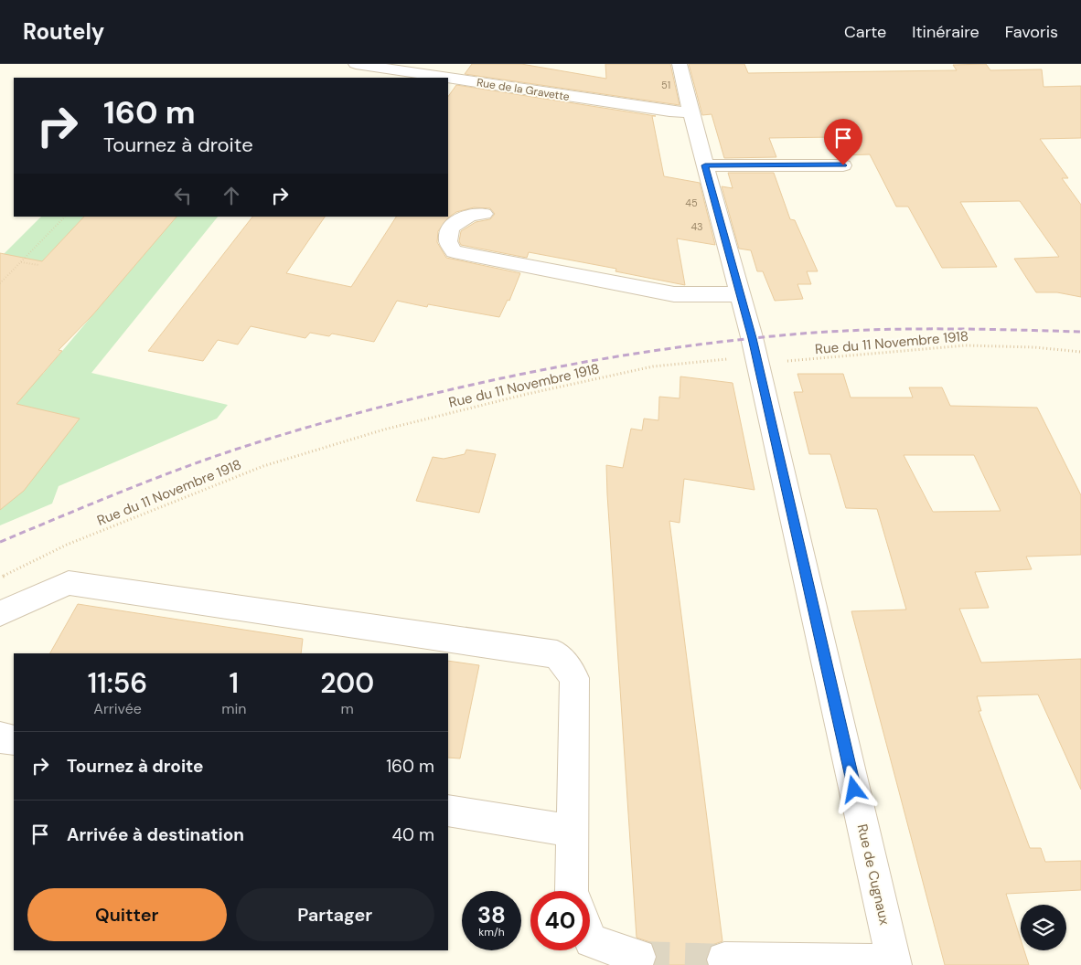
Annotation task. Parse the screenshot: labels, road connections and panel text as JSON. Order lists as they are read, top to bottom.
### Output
{
  "streets": {
    "street": ["Rue de la Gravette", "Rue de Cugnaux"],
    "path": ["Rue du 11 Novembre 1918"]
  },
  "crossings": [
    ["Rue de la Gravette", "Rue de Cugnaux"],
    ["Rue du 11 Novembre 1918", "Rue de Cugnaux"]
  ],
  "house_numbers": ["51", "45", "43"],
  "page": {
    "header": "Routely",
    "nav": ["Carte", "Itinéraire", "Favoris"],
    "turn": ["160 m", "Tournez à droite"],
    "eta": [
      "11:56",
      "Arrivée",
      "1",
      "min",
      "200",
      "m"
    ],
    "list": [
      {
        "name": "Tournez à droite",
        "value": "160 m"
      },
      {
        "name": "Arrivée à destination",
        "value": "40 m"
      }
    ],
    "buttons": ["Quitter", "Partager"],
    "speed": "38 km/h",
    "limit": "40"
  }
}
